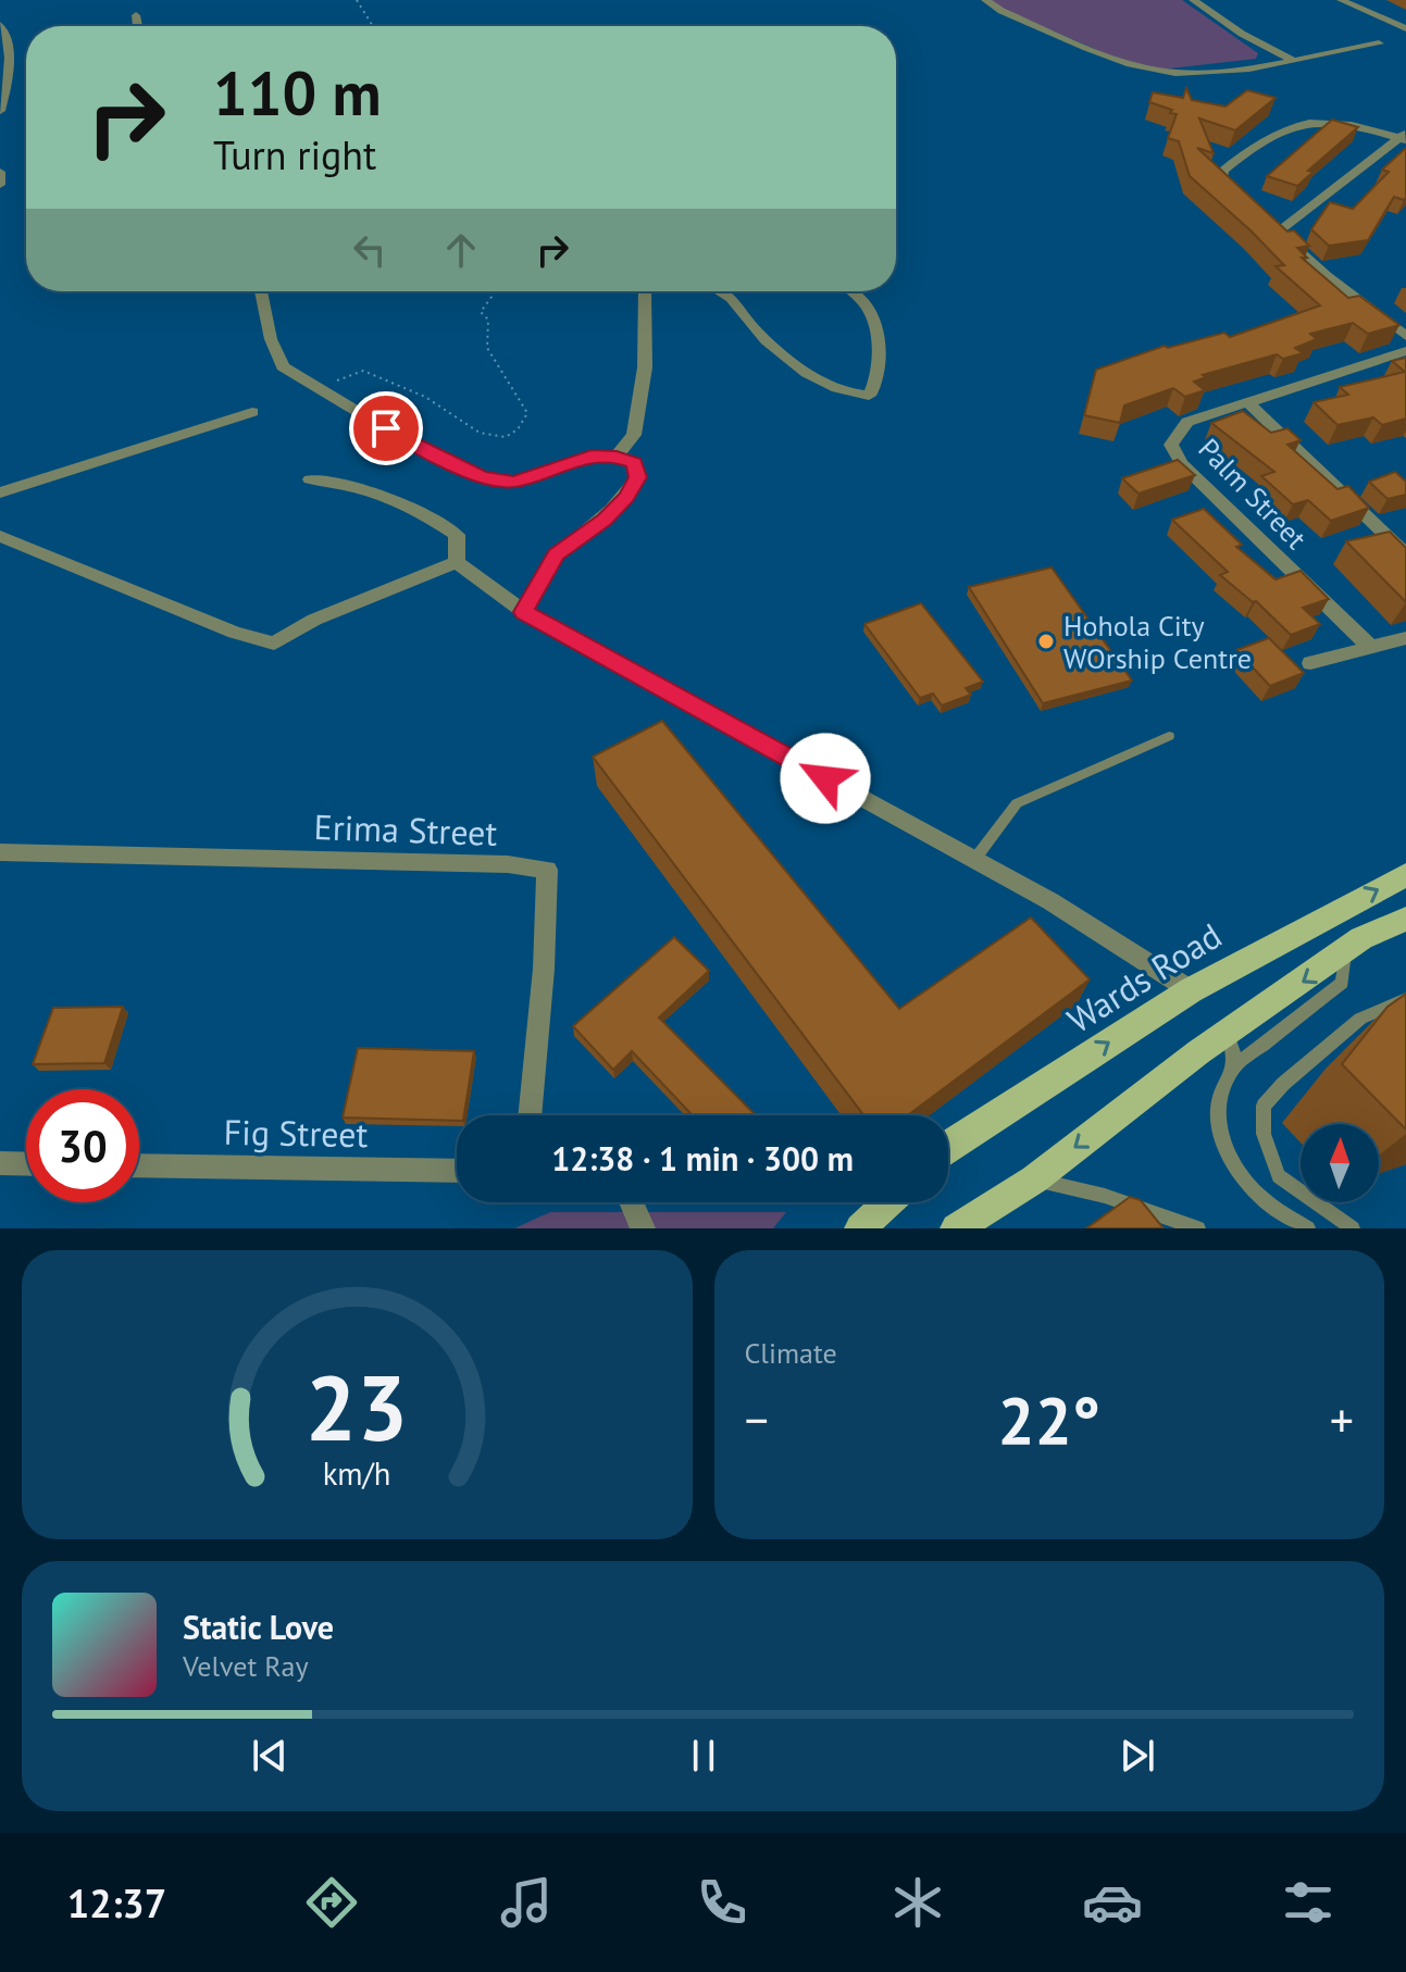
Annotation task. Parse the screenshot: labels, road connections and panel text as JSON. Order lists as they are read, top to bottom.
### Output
{
  "streets": {
    "main road": ["Wards Road"],
    "street": ["Palm Street", "Erima Street", "Fig Street"]
  },
  "places": ["Hohola City WOrship Centre"],
  "north": "top",
  "page": {
    "turn": ["110 m", "Turn right"],
    "limit": "30",
    "trip": "12:38 · 1 min · 300 m",
    "tile": "Climate",
    "heat": ["−", "22°", "+"],
    "song": ["Static Love", "Velvet Ray"],
    "tabs": "12:37",
    "gauge": ["23", "km/h"]
  }
}
